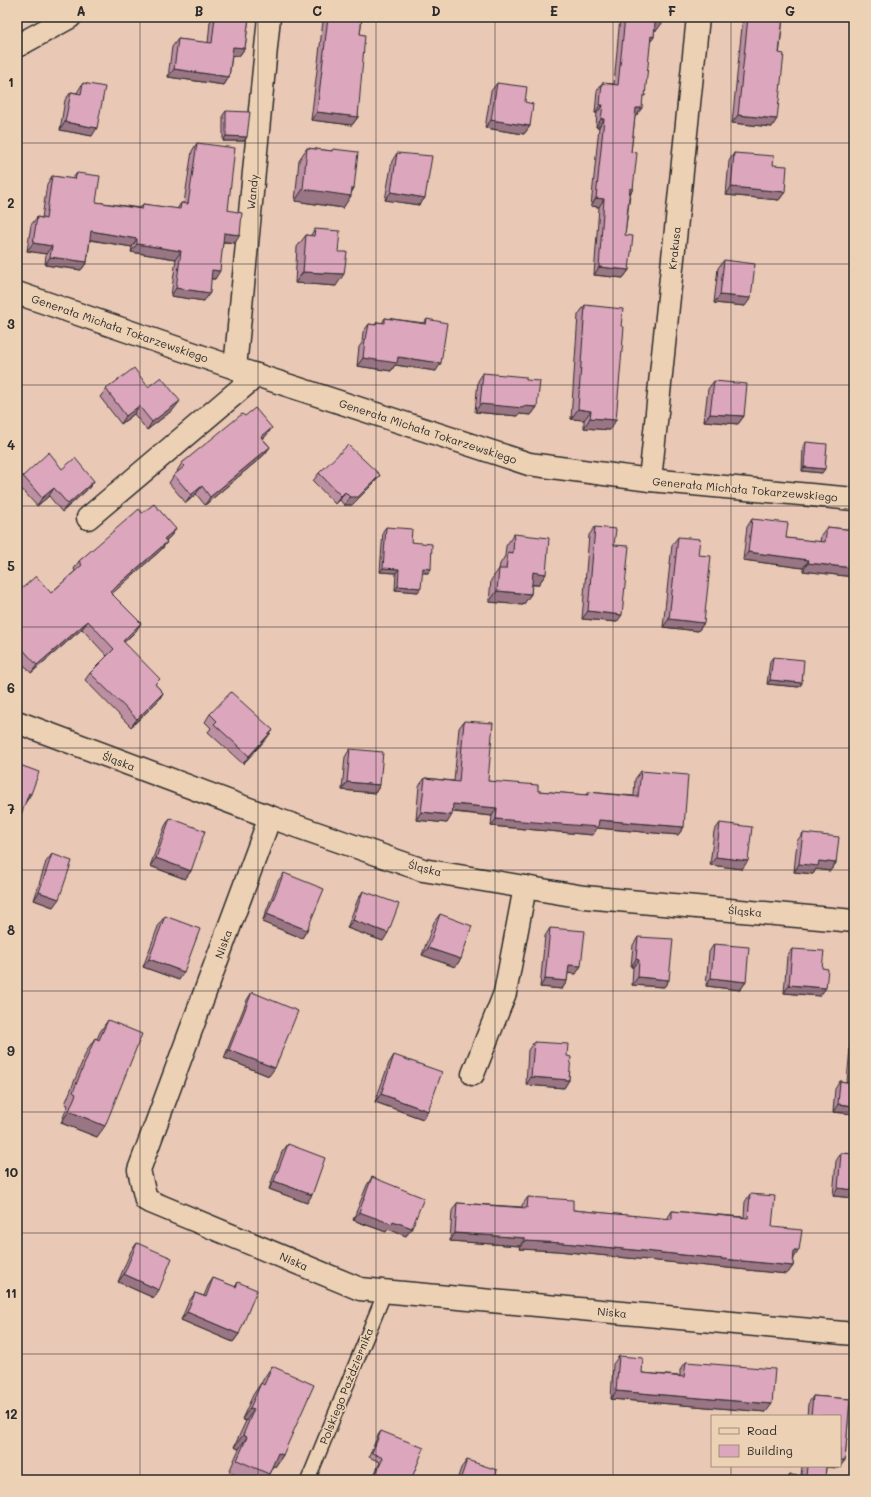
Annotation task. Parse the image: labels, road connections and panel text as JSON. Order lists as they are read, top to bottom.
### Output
{
  "streets": {
    "street": [
      "Wandy",
      "Krakusa",
      "Generała Michała Tokarzewskiego",
      "Śląska",
      "Niska"
    ],
    "lane": ["Polskiego Października"]
  },
  "crossings": [
    ["Wandy", "Generała Michała Tokarzewskiego"],
    ["Krakusa", "Generała Michała Tokarzewskiego"],
    ["Śląska", "Niska"],
    ["Niska", "Polskiego Października"]
  ],
  "legend": ["Road", "Building"],
  "grid": {
    "columns": [
      "A",
      "B",
      "C",
      "D",
      "E",
      "F",
      "G"
    ],
    "rows": [
      "1",
      "2",
      "3",
      "4",
      "5",
      "6",
      "7",
      "8",
      "9",
      "10",
      "11",
      "12"
    ]
  }
}
